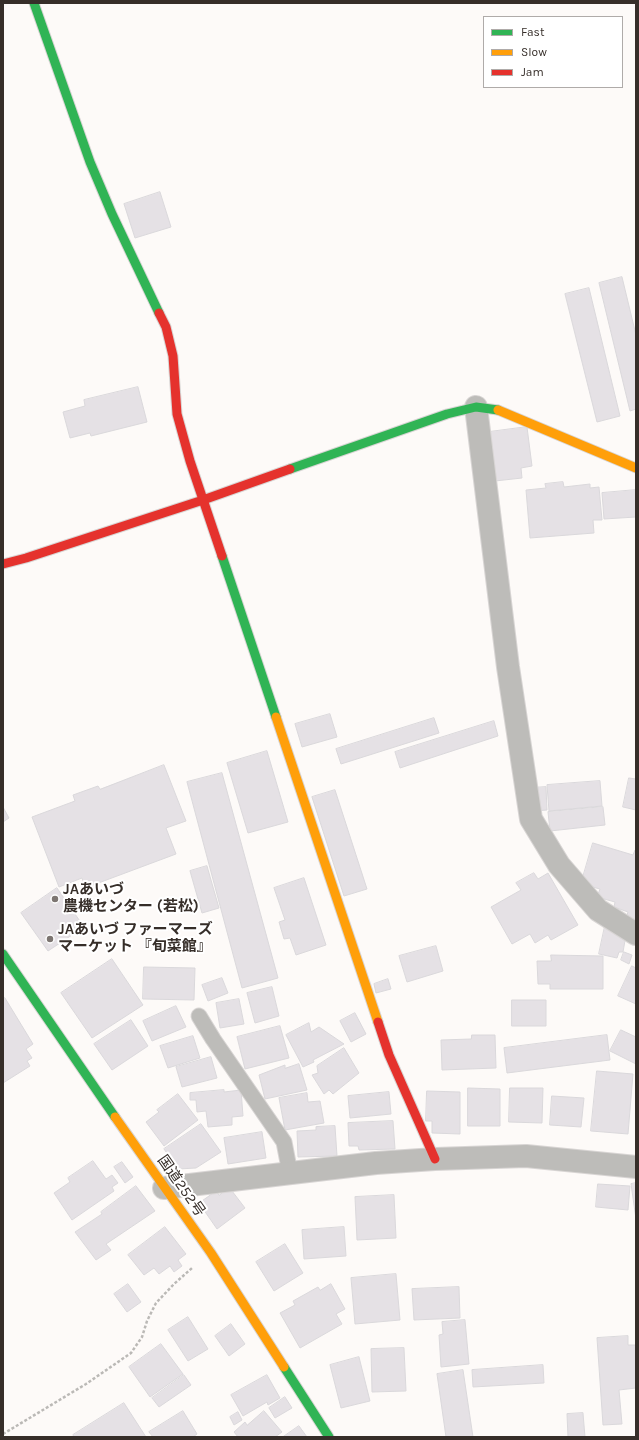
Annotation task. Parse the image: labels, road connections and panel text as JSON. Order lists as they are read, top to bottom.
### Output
{
  "streets": {
    "main road": ["国道252号"]
  },
  "places": ["JAあいづ 農機センター (若松)", "JAあいづ ファーマーズ マーケット 『旬菜館』"],
  "legend": ["Fast", "Slow", "Jam"]
}
